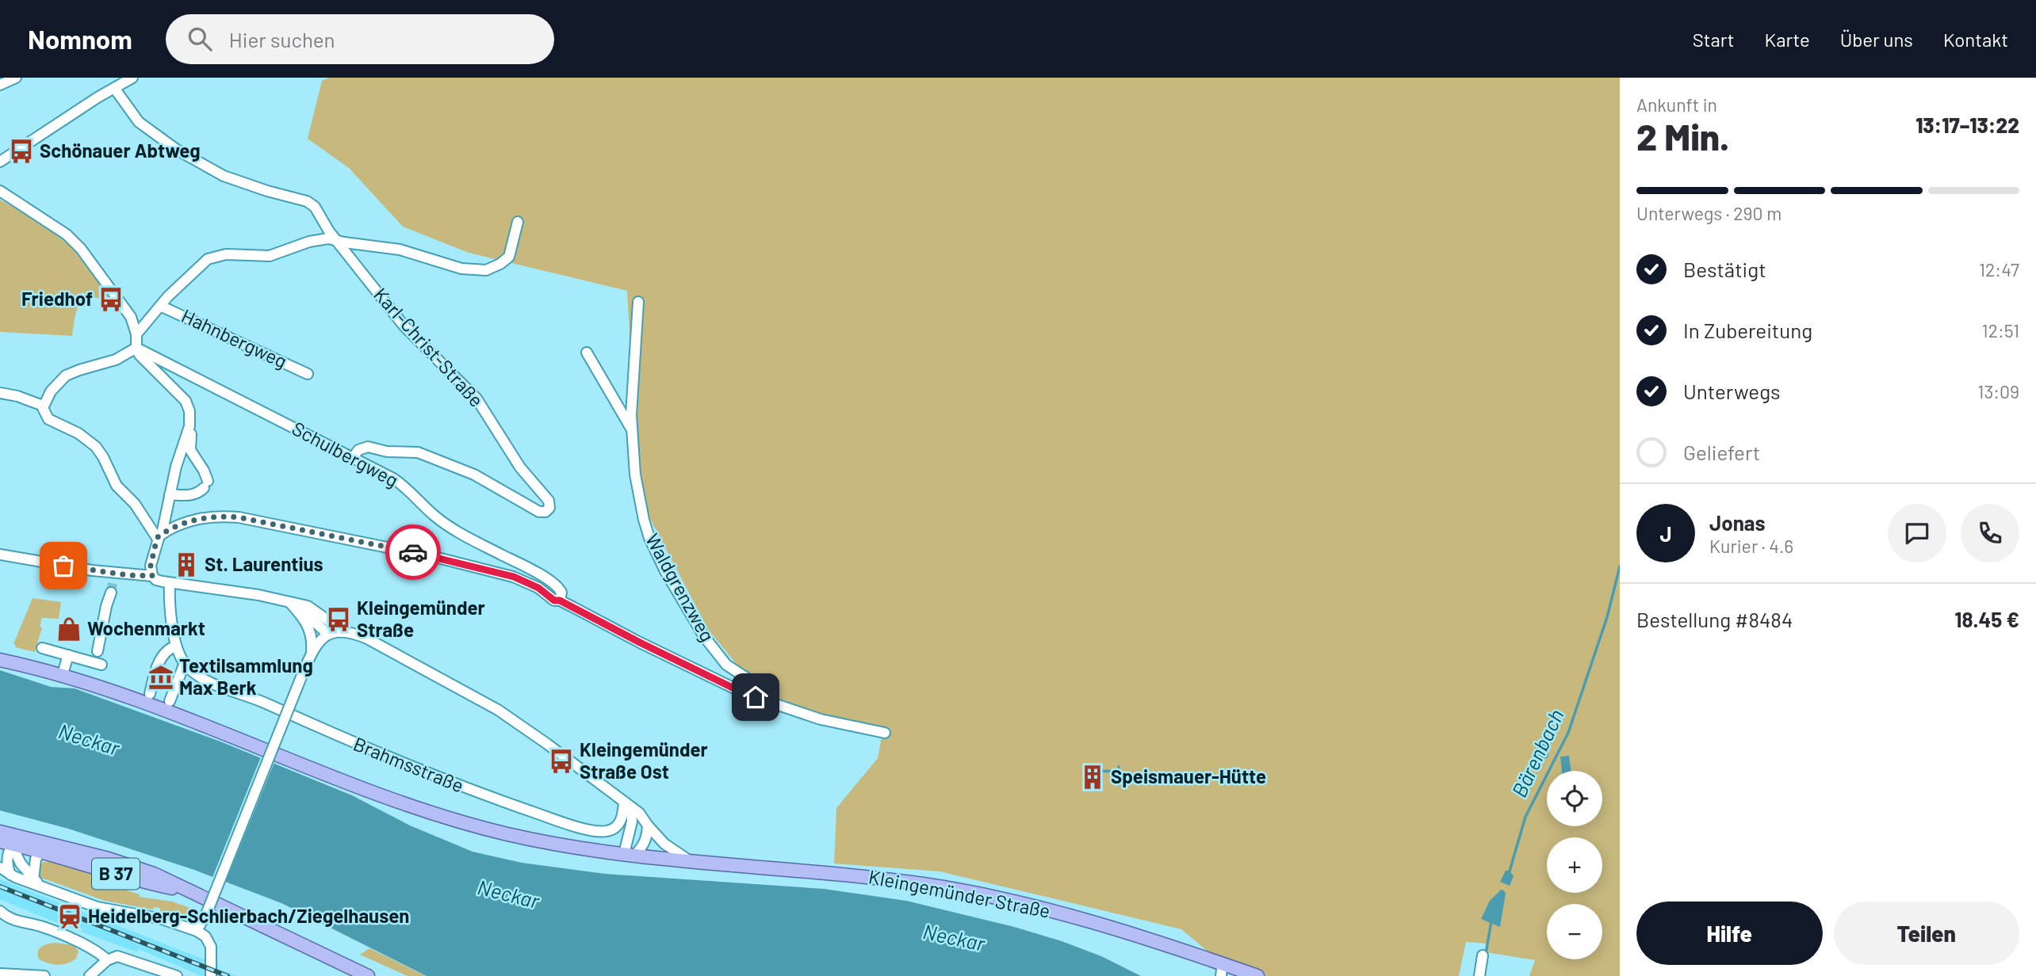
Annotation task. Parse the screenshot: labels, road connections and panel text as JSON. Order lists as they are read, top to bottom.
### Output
{
  "streets": {
    "main road": ["B 37", "Kleingemünder Straße"],
    "street": [
      "Hahnbergweg",
      "Karl-Christ-Straße",
      "Schulbergweg",
      "Waldgrenzweg",
      "Brahmsstraße"
    ]
  },
  "crossings": [
    ["Hahnbergweg", "Karl-Christ-Straße"],
    ["Karl-Christ-Straße", "Schulbergweg"],
    ["Brahmsstraße", "Kleingemünder Straße"]
  ],
  "water": ["Neckar", "Bärenbach"],
  "places": {
    "bus stop": [
      "Schönauer Abtweg",
      "Friedhof",
      "Kleingemünder Straße",
      "Kleingemünder Straße Ost"
    ],
    "building": ["St. Laurentius", "Speismauer-Hütte"],
    "shop": ["Wochenmarkt"],
    "museum": ["Textilsammlung Max Berk"],
    "station": ["Heidelberg-Schlierbach/Ziegelhausen"]
  },
  "page": {
    "header": "Nomnom",
    "search": "Hier suchen",
    "nav": [
      "Start",
      "Karte",
      "Über uns",
      "Kontakt"
    ],
    "heading": ["2 Min.", "Ankunft in", "13:17–13:22"],
    "panel": [
      "Jonas",
      "Kurier · 4.6",
      "Bestellung #8484",
      "18.45 €"
    ],
    "bar": "Unterwegs · 290 m",
    "list": [
      ["Bestätigt", "12:47"],
      ["In Zubereitung", "12:51"],
      ["Unterwegs", "13:09"],
      "Geliefert"
    ],
    "round": "J",
    "map_buttons": ["+", "−"],
    "buttons": ["Hilfe", "Teilen"]
  }
}
